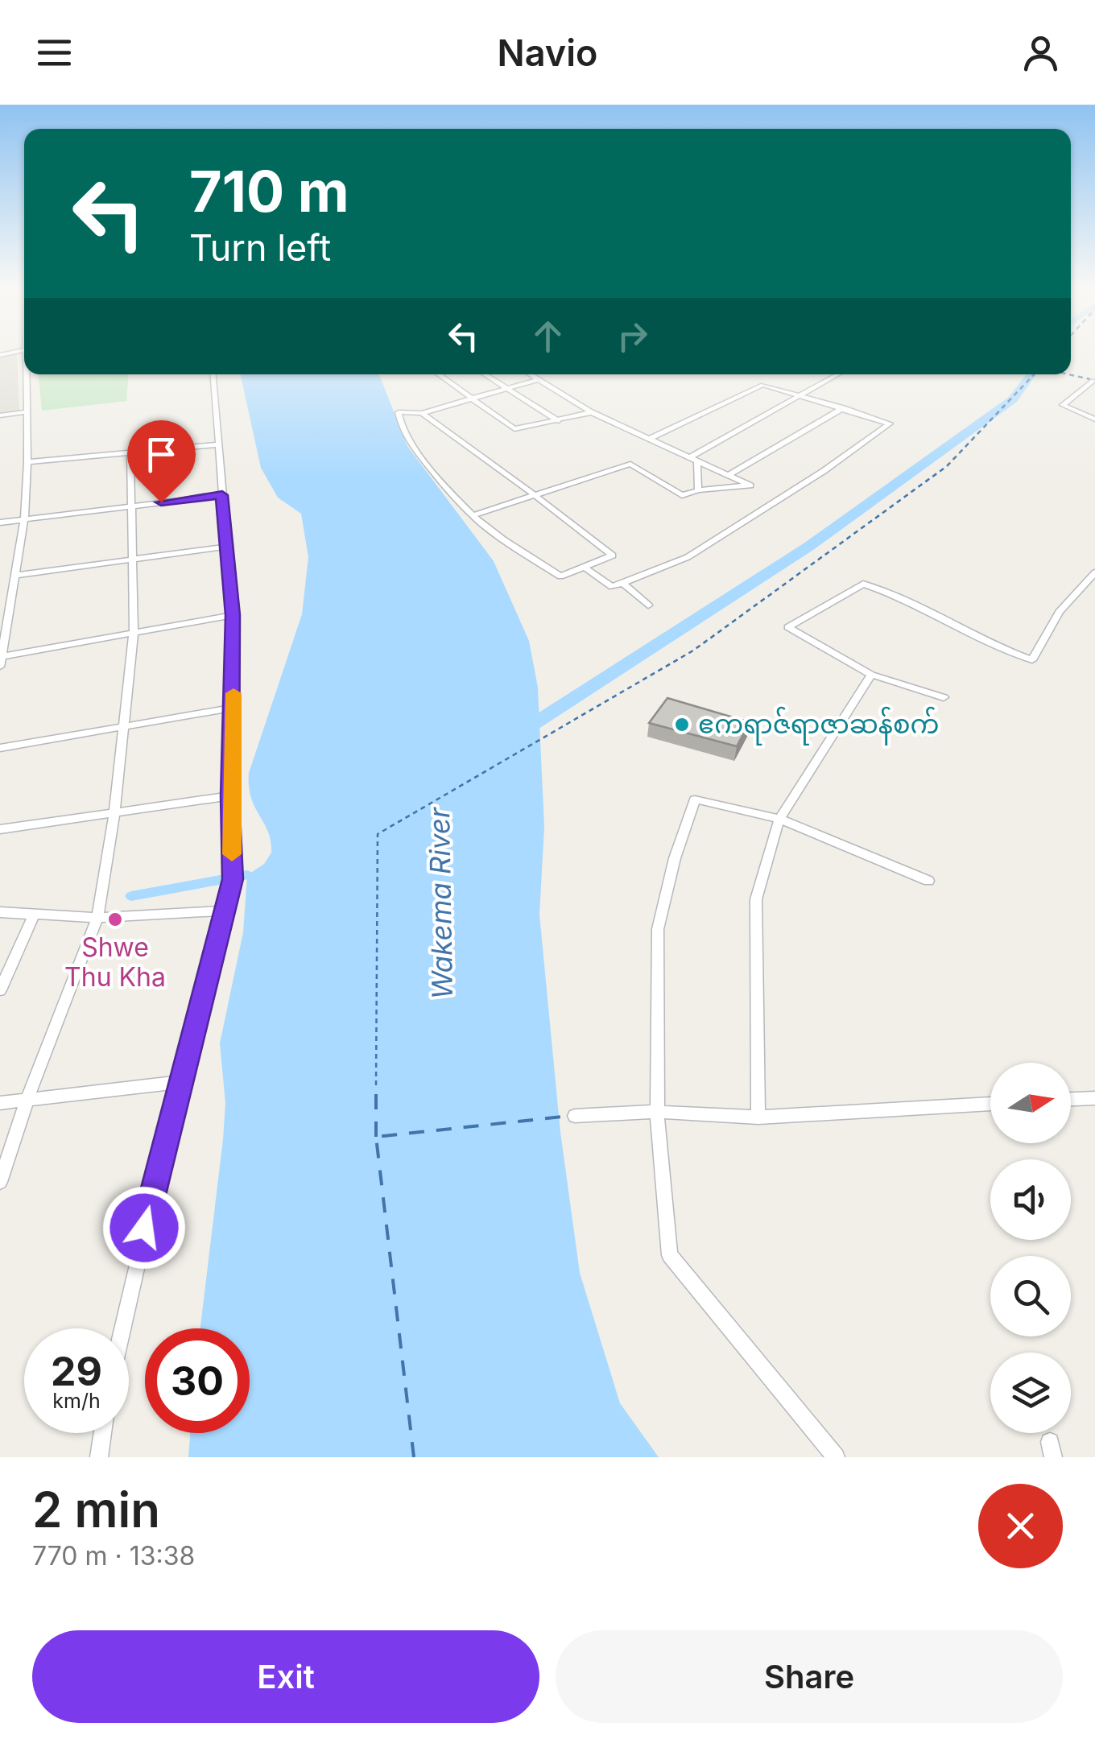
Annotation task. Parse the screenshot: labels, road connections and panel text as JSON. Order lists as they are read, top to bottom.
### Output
{
  "water": ["Wakema River"],
  "places": ["ဧကရာဇ်ရာဇာဆန်စက်", "Shwe Thu Kha"],
  "north": "right",
  "page": {
    "header": "Navio",
    "turn": ["710 m", "Turn left"],
    "speed": "29 km/h",
    "limit": "30",
    "heading": ["2 min", "770 m · 13:38"],
    "buttons": ["Exit", "Share"]
  }
}
